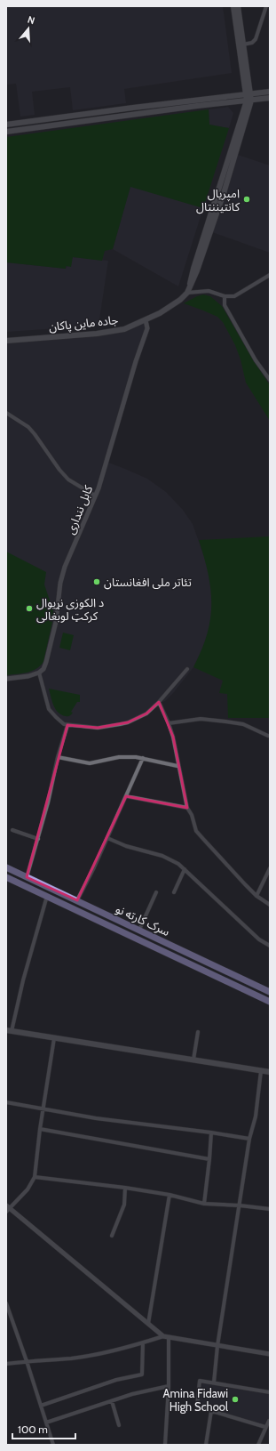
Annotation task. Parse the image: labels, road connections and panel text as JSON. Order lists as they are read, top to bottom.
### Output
{
  "streets": {
    "highway": ["سرک کارته نو"],
    "main road": ["جاده ماین پاکان"],
    "street": ["کابل ننداری"]
  },
  "crossings": [
    ["جاده ماین پاکان", "کابل ننداری"]
  ],
  "places": [
    "امپریال کانتیننتال",
    "تئاتر ملی افغانستان",
    "د الکوزی نړیوال کرکټ لوبغالی",
    "Amina Fidawi High School"
  ],
  "scale_bar": "100 m",
  "north": "top"
}
